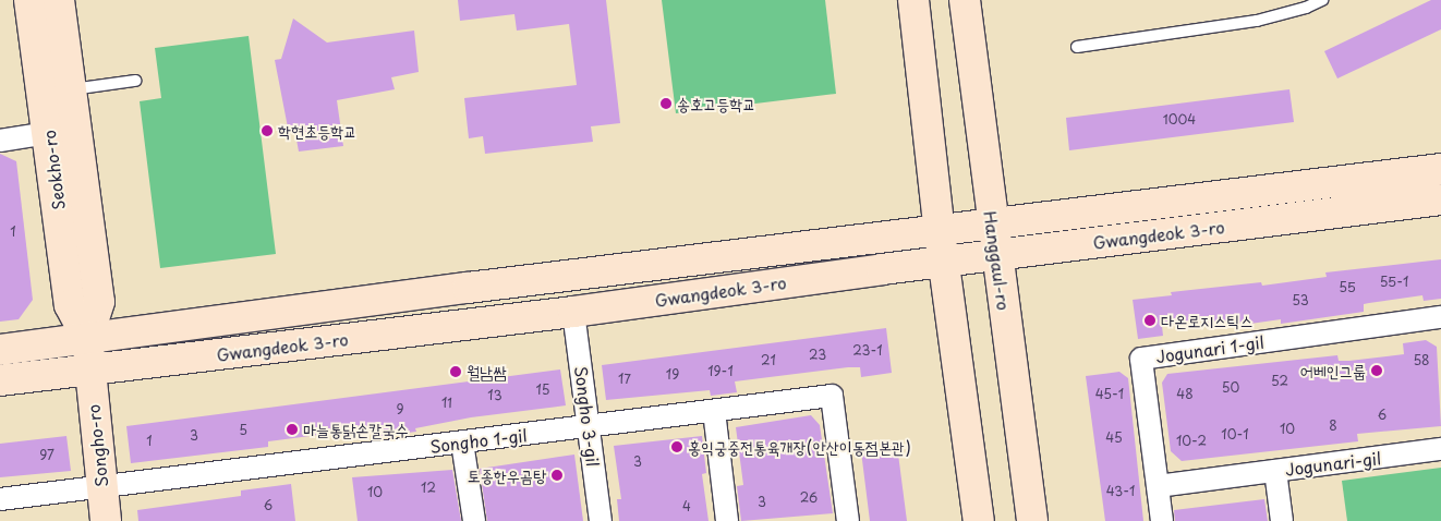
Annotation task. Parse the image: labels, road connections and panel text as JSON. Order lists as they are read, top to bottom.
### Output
{
  "streets": {
    "main road": [
      "Seokho-ro",
      "Gwangdeok 3-ro",
      "Hanggaul-ro",
      "Songho-ro"
    ],
    "street": [
      "Jogunari 1-gil",
      "Songho 3-gil",
      "Songho 1-gil",
      "Jogunari-gil"
    ]
  },
  "crossings": [
    ["Seokho-ro", "Gwangdeok 3-ro"],
    ["Seokho-ro", "Songho-ro"],
    ["Gwangdeok 3-ro", "Hanggaul-ro"],
    ["Gwangdeok 3-ro", "Songho 3-gil"],
    ["Gwangdeok 3-ro", "Songho-ro"],
    ["Songho 3-gil", "Songho 1-gil"],
    ["Songho 1-gil", "Songho-ro"]
  ],
  "places": [
    "송호고등학교",
    "학현초등학교",
    "다온로지스틱스",
    "어베인그룹",
    "월남쌈",
    "마늘통닭손칼국수",
    "홍익궁중전통육개장(안산이동점본관)",
    "토종한우곰탕"
  ],
  "house_numbers": [
    "1004",
    "1",
    "55-1",
    "55",
    "53",
    "23-1",
    "23",
    "21",
    "58",
    "19-1",
    "19",
    "17",
    "52",
    "50",
    "15",
    "45-1",
    "48",
    "13",
    "11",
    "9",
    "6",
    "8",
    "10",
    "5",
    "10-1",
    "3",
    "45",
    "1",
    "10-2",
    "97",
    "3",
    "12",
    "43-1",
    "10",
    "26",
    "3",
    "6",
    "4"
  ]
}
